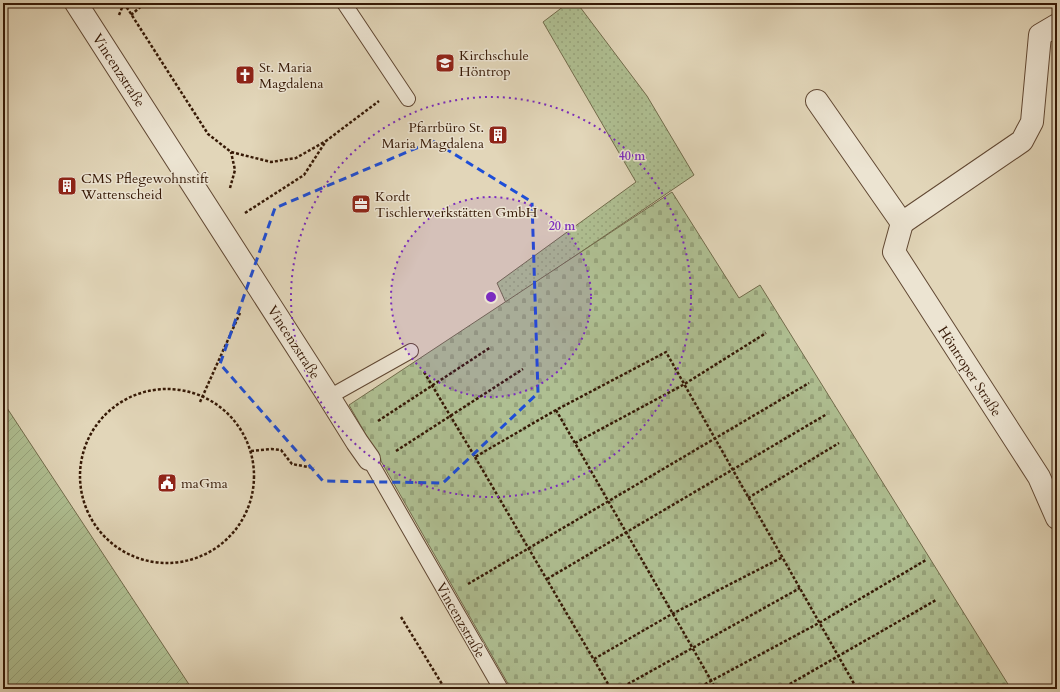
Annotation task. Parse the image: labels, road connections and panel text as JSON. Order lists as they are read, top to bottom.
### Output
{
  "streets": {
    "street": ["Vincenzstraße", "Höntroper Straße"]
  },
  "places": {
    "school or university": ["Kirchschule Höntrop"],
    "church": ["St. Maria Magdalena"],
    "building": ["Pfarrbüro St. Maria Magdalena", "CMS Pflegewohnstift Wattenscheid"],
    "office": ["Kordt Tischlerwerkstätten GmbH"],
    "public building": ["maGma"]
  },
  "rings": ["40 m", "20 m"]
}
